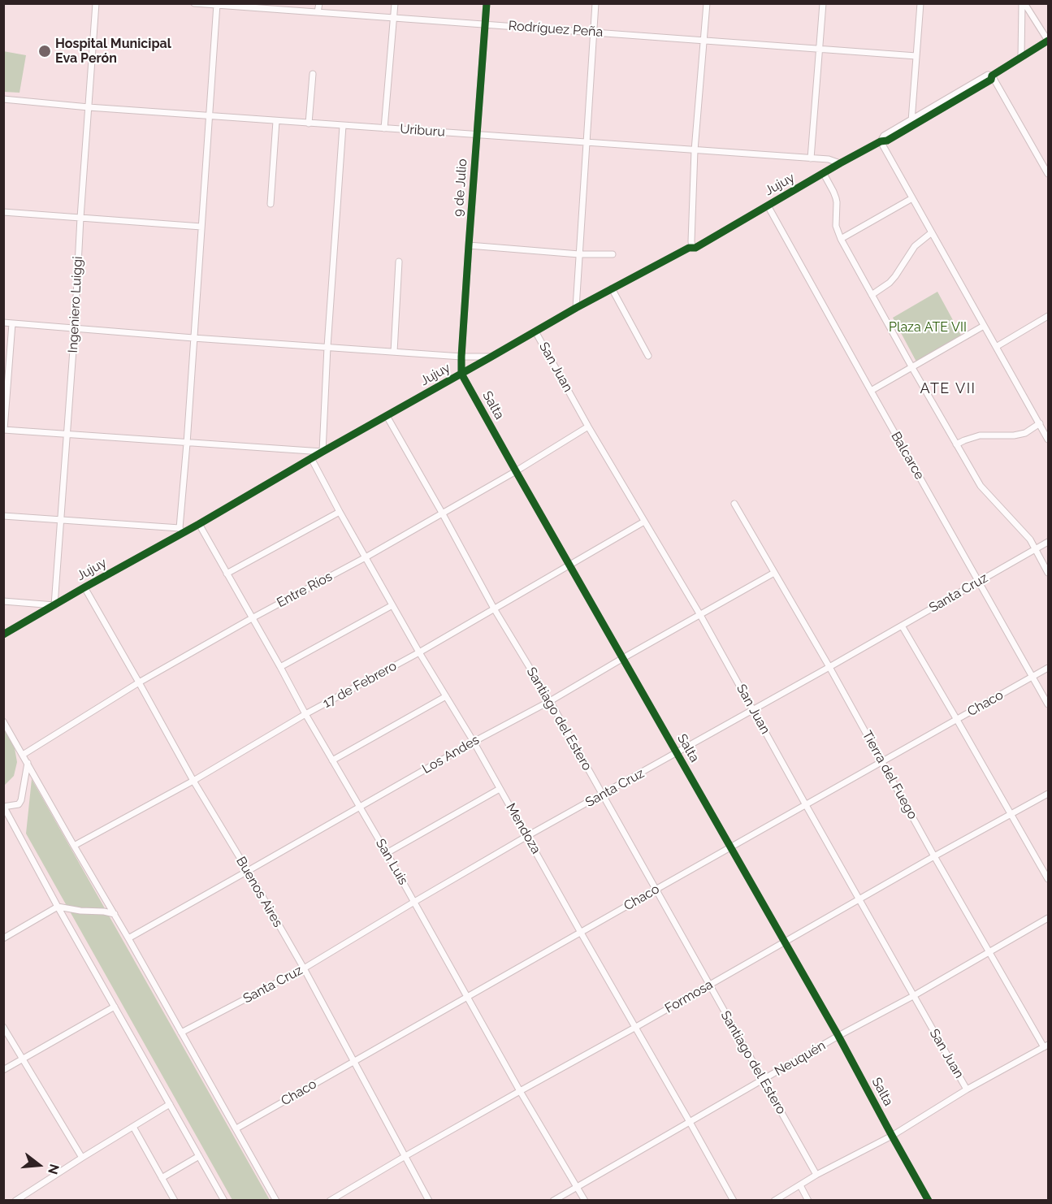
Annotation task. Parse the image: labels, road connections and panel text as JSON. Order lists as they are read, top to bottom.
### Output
{
  "streets": {
    "street": [
      "Rodríguez Peña",
      "Uriburu",
      "Jujuy",
      "9 de Julio",
      "Ingeniero Luiggi",
      "San Juan",
      "Salta",
      "Balcarce",
      "Entre Ríos",
      "Santa Cruz",
      "17 de Febrero",
      "Chaco",
      "Santiago del Estero",
      "Los Andes",
      "Tierra del Fuego",
      "Mendoza",
      "San Luis",
      "Buenos Aires",
      "Formosa",
      "Neuquén"
    ]
  },
  "crossings": [
    ["Rodríguez Peña", "9 de Julio"],
    ["Uriburu", "Jujuy"],
    ["Uriburu", "9 de Julio"],
    ["Uriburu", "Ingeniero Luiggi"],
    ["Jujuy", "9 de Julio"],
    ["Jujuy", "Ingeniero Luiggi"],
    ["Jujuy", "San Juan"],
    ["Jujuy", "Salta"],
    ["Jujuy", "Balcarce"],
    ["Jujuy", "Santiago del Estero"],
    ["Jujuy", "Mendoza"],
    ["Jujuy", "San Luis"],
    ["Jujuy", "Buenos Aires"],
    ["9 de Julio", "Salta"],
    ["San Juan", "Entre Ríos"],
    ["San Juan", "Santa Cruz"],
    ["San Juan", "17 de Febrero"],
    ["San Juan", "Chaco"],
    ["San Juan", "Los Andes"],
    ["San Juan", "Formosa"],
    ["San Juan", "Neuquén"],
    ["Salta", "Entre Ríos"],
    ["Salta", "Santa Cruz"],
    ["Salta", "17 de Febrero"],
    ["Salta", "Chaco"],
    ["Salta", "Los Andes"],
    ["Salta", "Formosa"],
    ["Salta", "Neuquén"],
    ["Balcarce", "Santa Cruz"],
    ["Balcarce", "Chaco"],
    ["Entre Ríos", "Santiago del Estero"],
    ["Entre Ríos", "Mendoza"],
    ["Entre Ríos", "San Luis"],
    ["Entre Ríos", "Buenos Aires"],
    ["Santa Cruz", "Santiago del Estero"],
    ["Santa Cruz", "Tierra del Fuego"],
    ["Santa Cruz", "Mendoza"],
    ["Santa Cruz", "San Luis"],
    ["Santa Cruz", "Buenos Aires"],
    ["17 de Febrero", "Santiago del Estero"],
    ["17 de Febrero", "Mendoza"],
    ["17 de Febrero", "San Luis"],
    ["17 de Febrero", "Buenos Aires"],
    ["Chaco", "Santiago del Estero"],
    ["Chaco", "Tierra del Fuego"],
    ["Chaco", "Mendoza"],
    ["Chaco", "San Luis"],
    ["Chaco", "Buenos Aires"],
    ["Santiago del Estero", "Los Andes"],
    ["Santiago del Estero", "Formosa"],
    ["Santiago del Estero", "Neuquén"],
    ["Los Andes", "Tierra del Fuego"],
    ["Los Andes", "Mendoza"],
    ["Los Andes", "San Luis"],
    ["Los Andes", "Buenos Aires"],
    ["Tierra del Fuego", "Formosa"],
    ["Tierra del Fuego", "Neuquén"],
    ["Mendoza", "Formosa"],
    ["Mendoza", "Neuquén"],
    ["San Luis", "Formosa"],
    ["San Luis", "Neuquén"],
    ["Buenos Aires", "Formosa"]
  ],
  "districts": ["ATE VII"],
  "parks": ["Plaza ATE VII"],
  "places": ["Hospital Municipal Eva Perón"],
  "north": "right"
}
